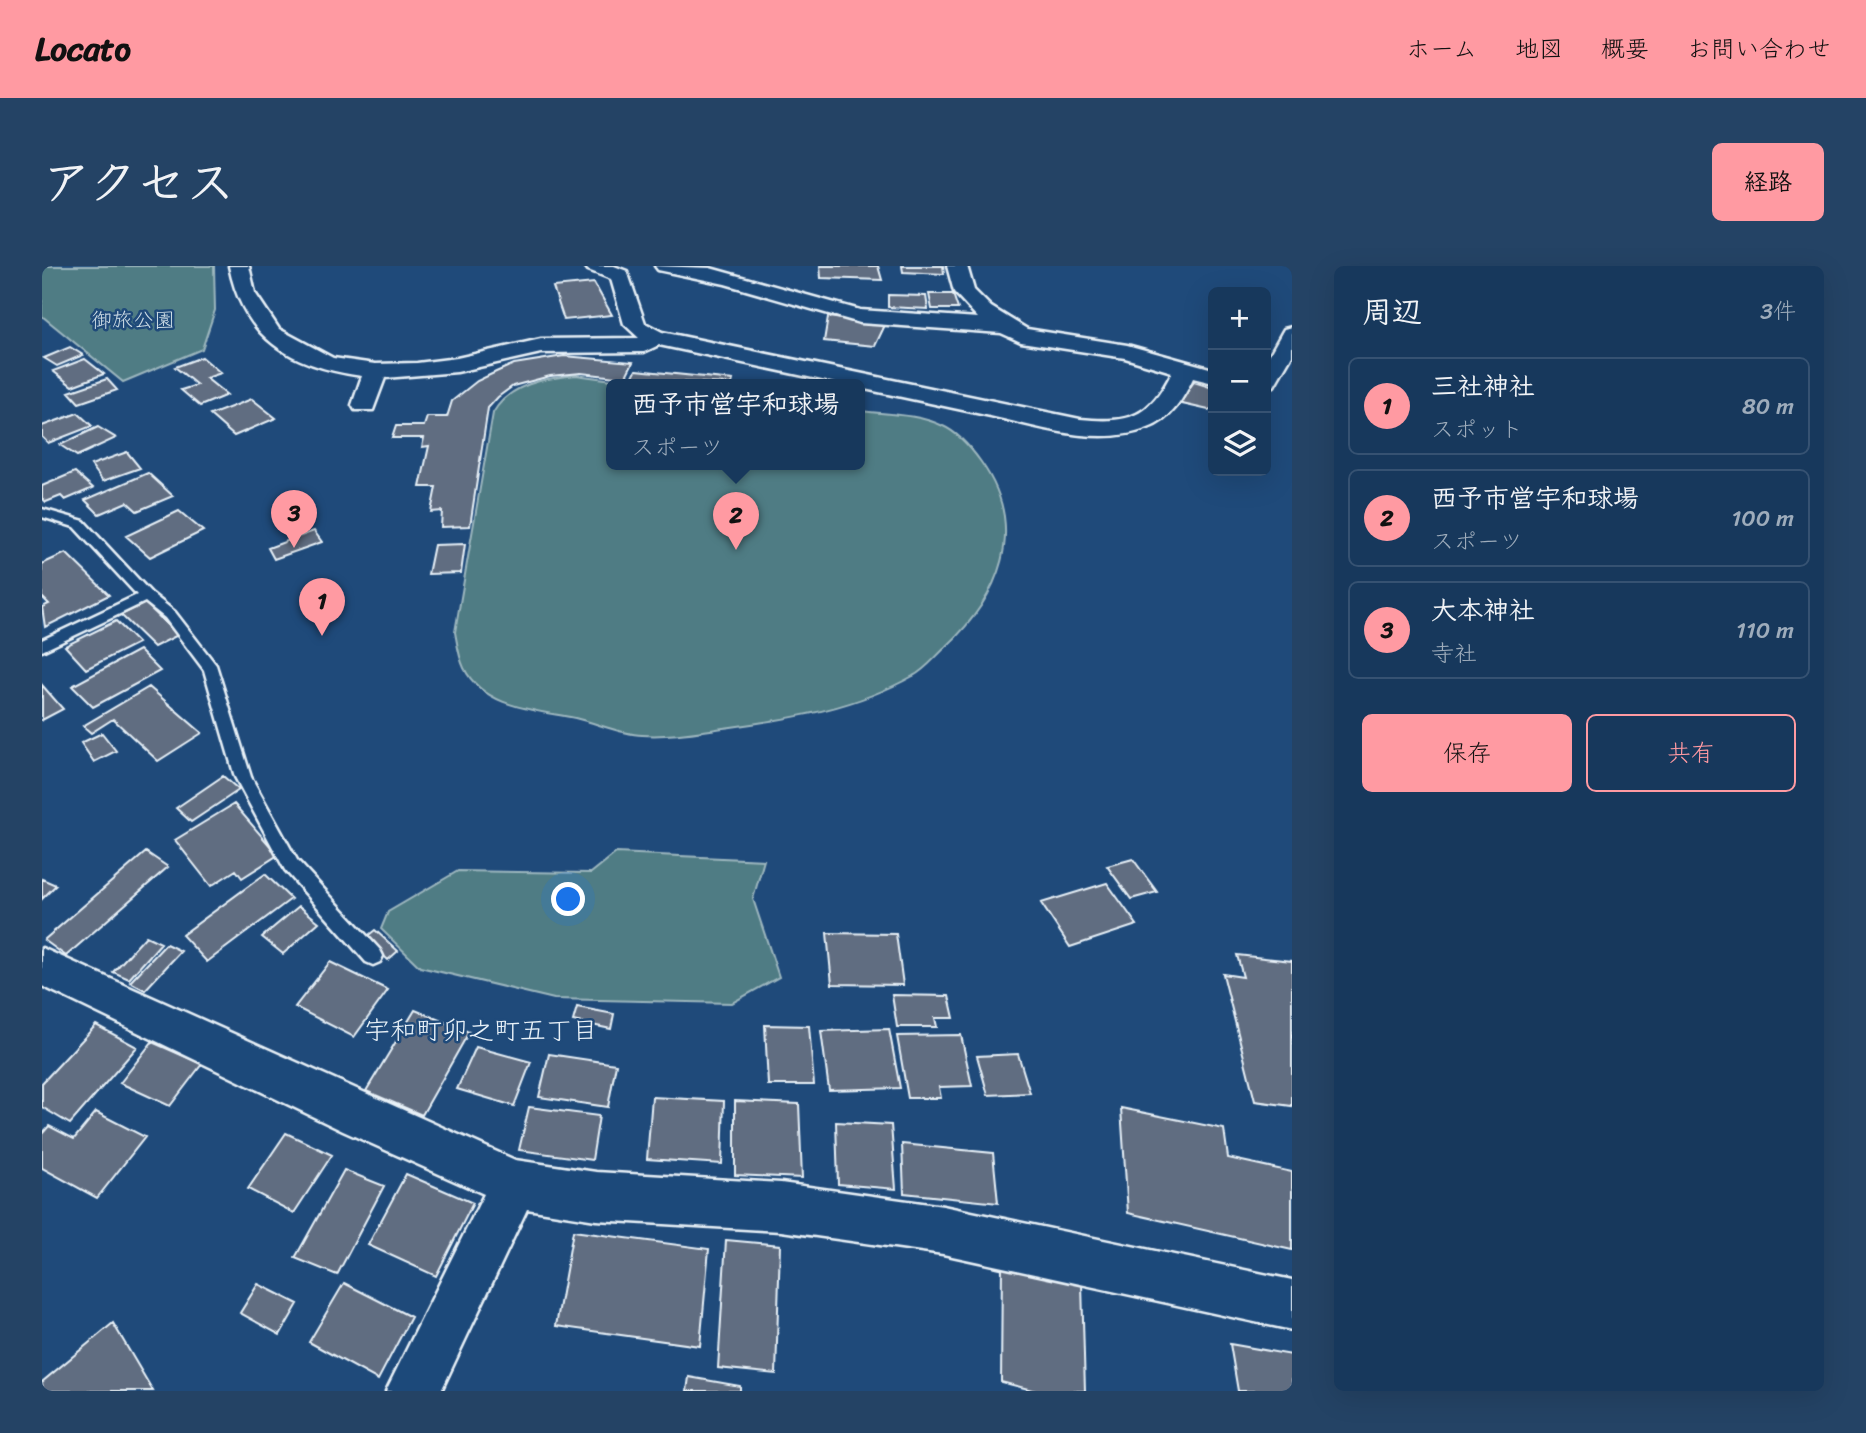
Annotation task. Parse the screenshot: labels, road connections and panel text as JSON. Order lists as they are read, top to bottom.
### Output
{
  "districts": ["宇和町卯之町五丁目"],
  "parks": ["御旅公園"],
  "page": {
    "header": "Locato",
    "nav": [
      "ホーム",
      "地図",
      "概要",
      "お問い合わせ"
    ],
    "title": "アクセス",
    "buttons": [
      "経路",
      ["保存", "共有"]
    ],
    "heading": ["周辺", "3件"],
    "map_buttons": ["+", "−"],
    "list": [
      {
        "mark": "1",
        "name": "三社神社",
        "note": "スポット",
        "value": "80 m"
      },
      {
        "mark": "2",
        "name": "西予市営宇和球場",
        "note": "スポーツ",
        "value": "100 m"
      },
      {
        "mark": "3",
        "name": "大本神社",
        "note": "寺社",
        "value": "110 m"
      }
    ],
    "popup": ["西予市営宇和球場", "スポーツ"],
    "pins": ["3", "2", "1"]
  }
}
